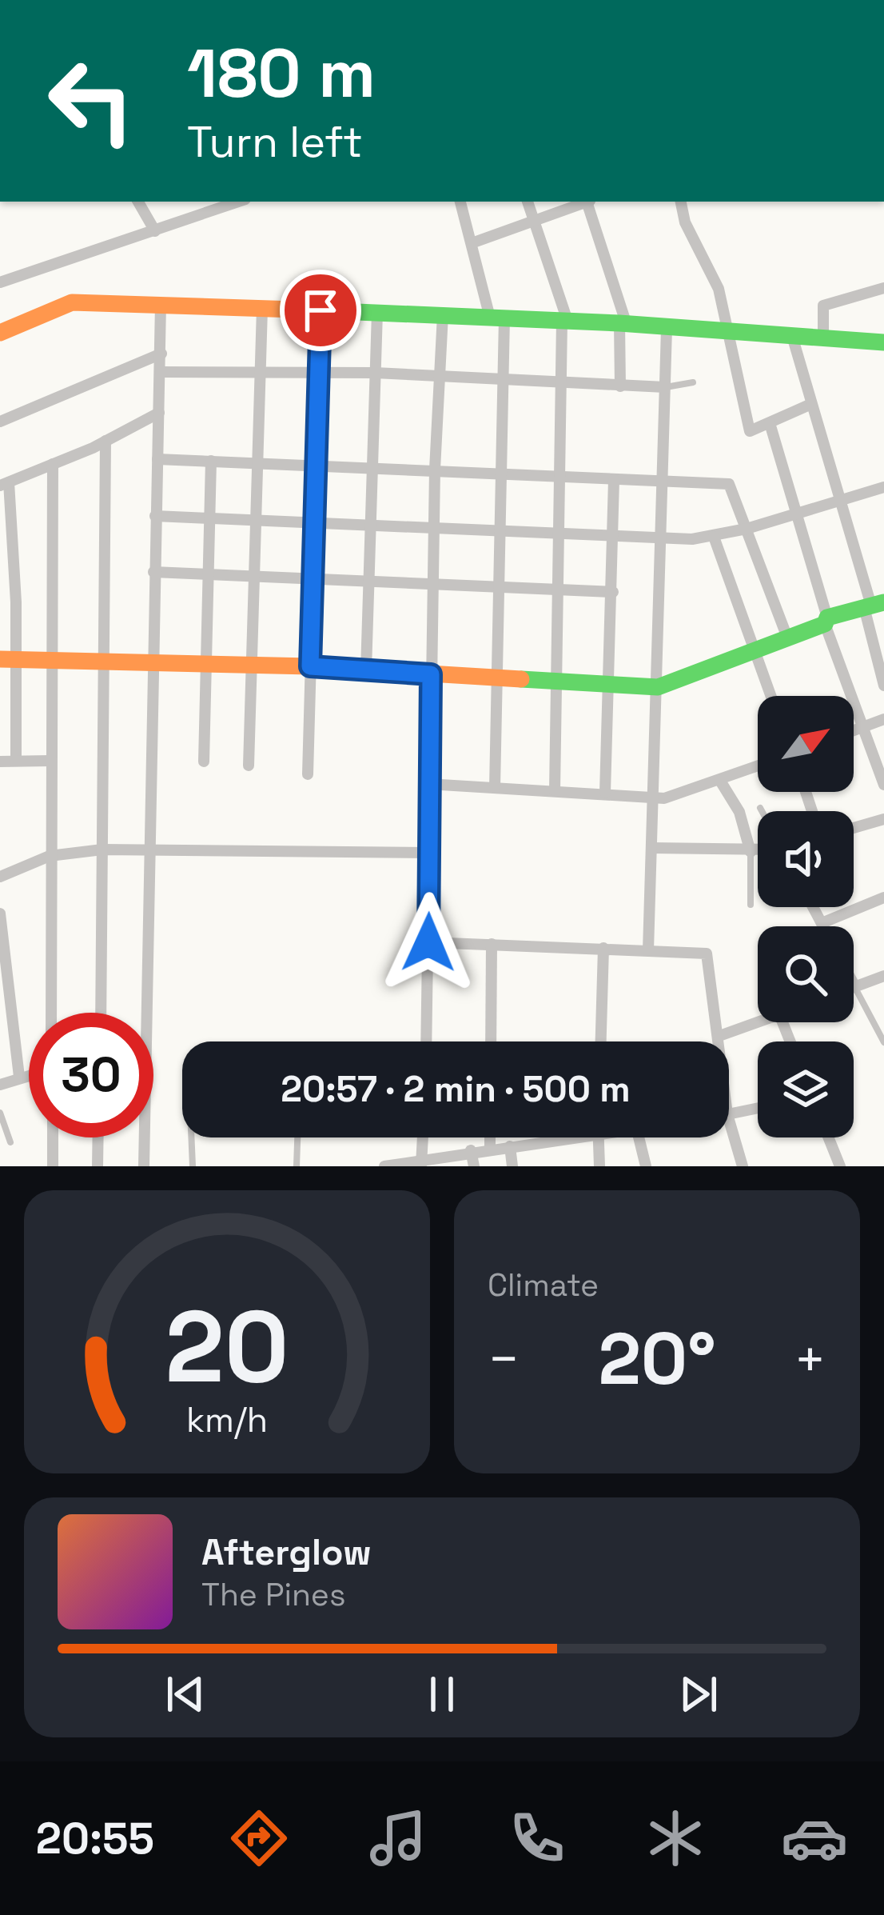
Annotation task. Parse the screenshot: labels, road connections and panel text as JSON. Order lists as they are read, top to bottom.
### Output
{
  "north": "top right",
  "page": {
    "turn": ["180 m", "Turn left"],
    "limit": "30",
    "trip": "20:57 · 2 min · 500 m",
    "tile": "Climate",
    "heat": ["−", "20°", "+"],
    "song": ["Afterglow", "The Pines"],
    "tabs": "20:55",
    "gauge": ["20", "km/h"]
  }
}
